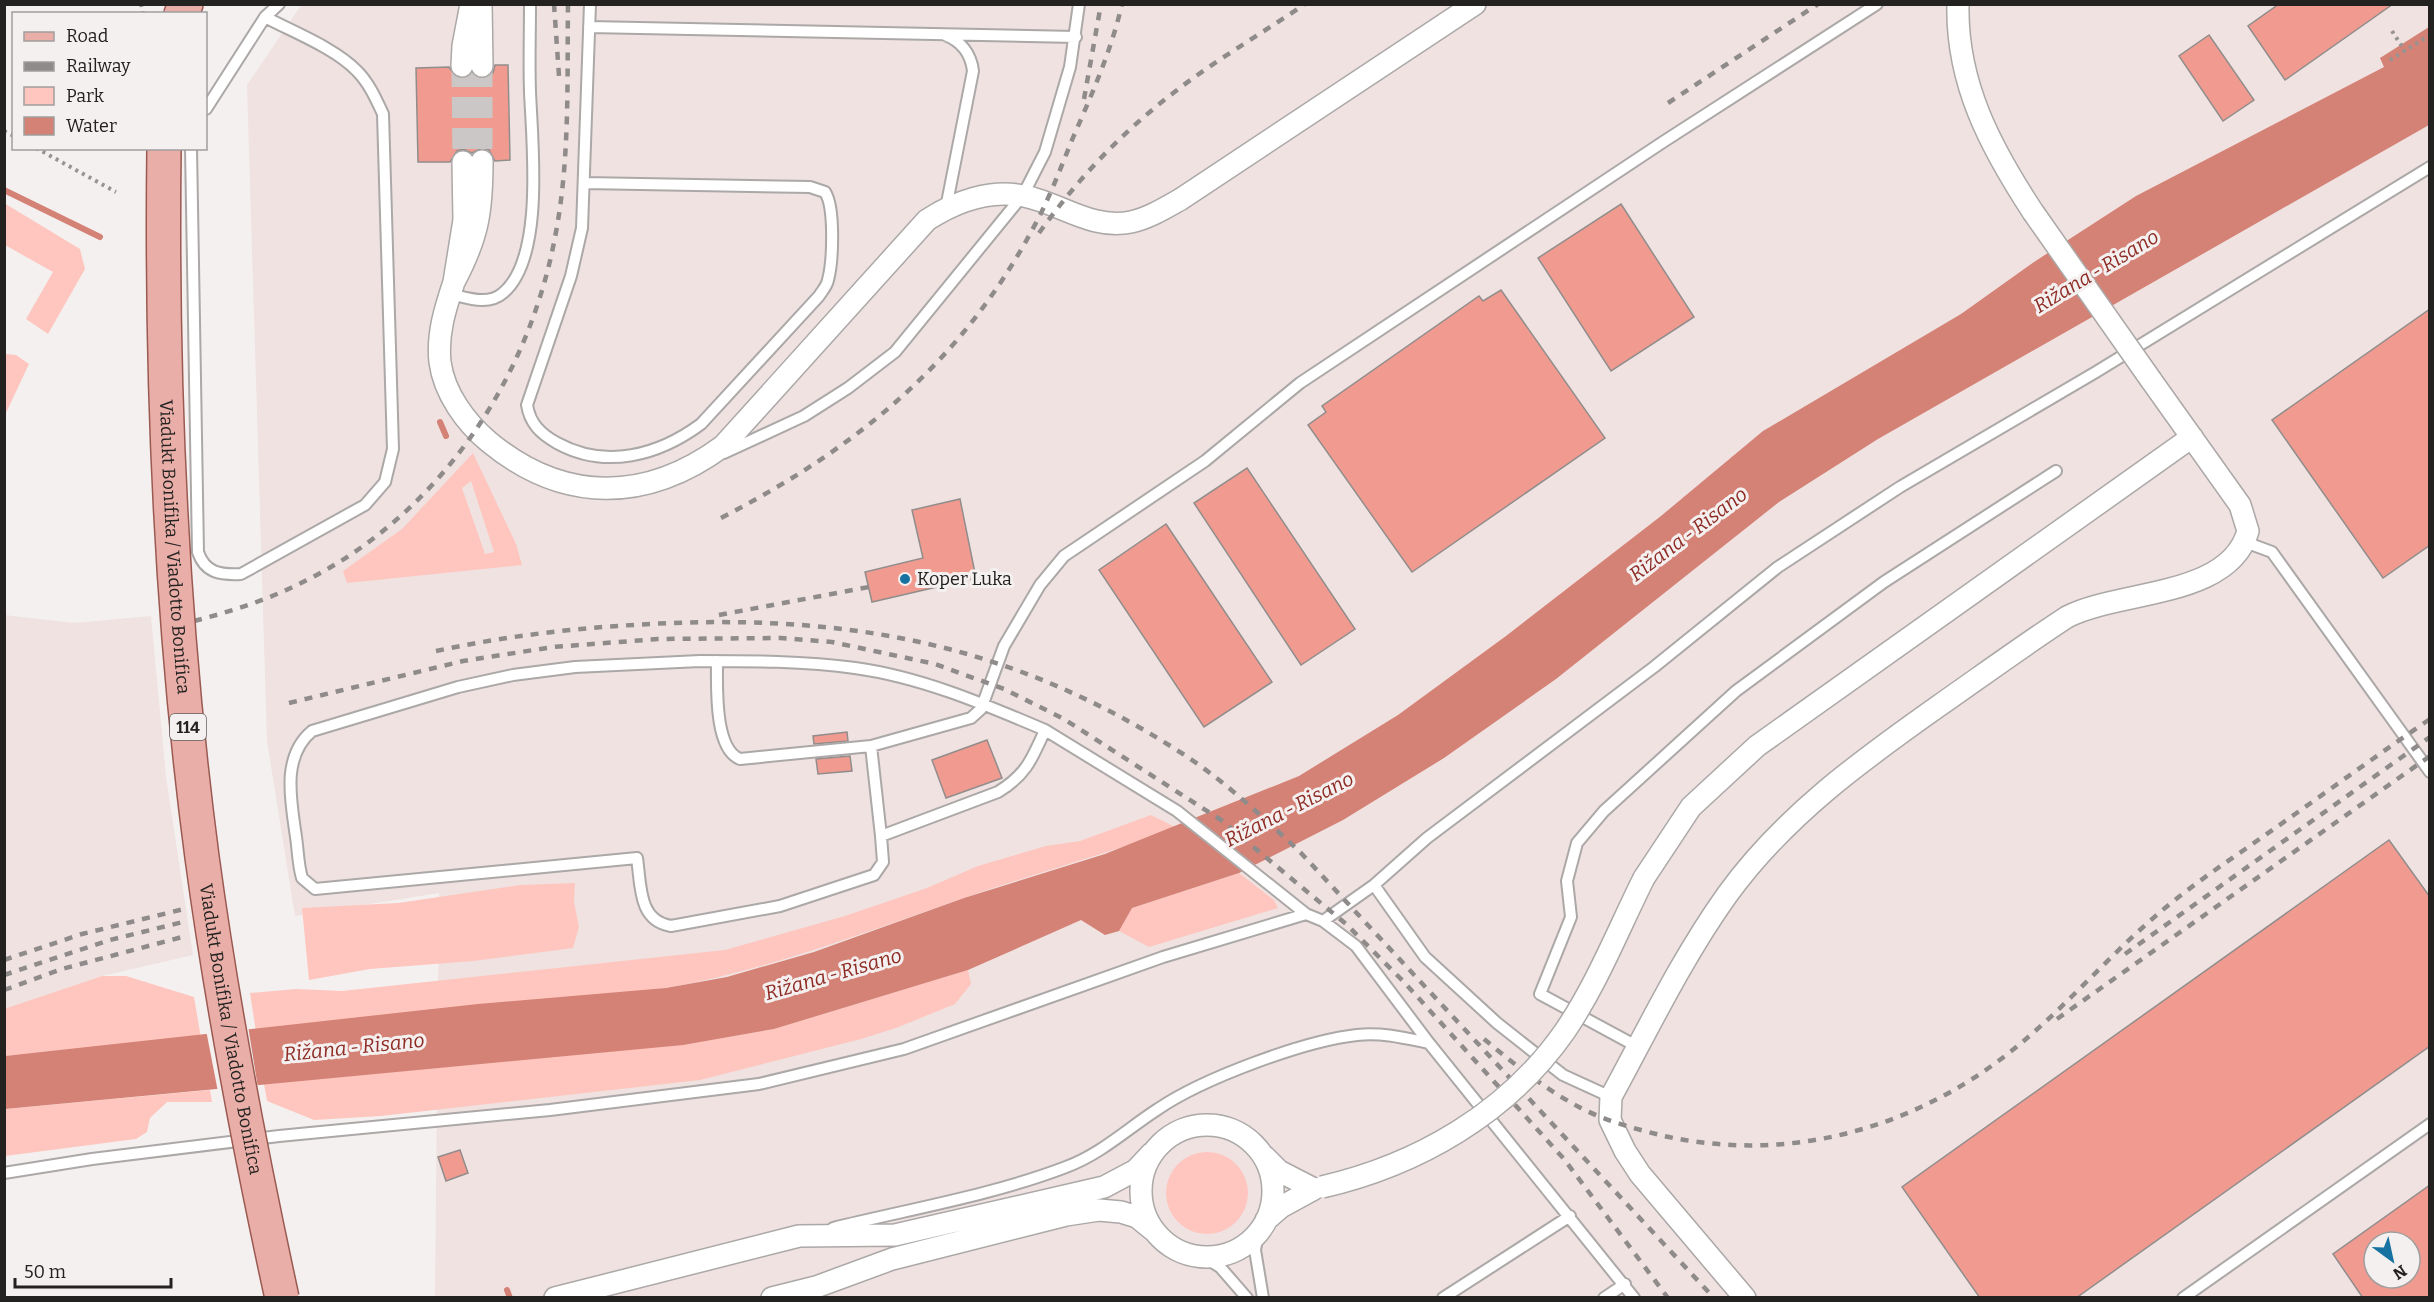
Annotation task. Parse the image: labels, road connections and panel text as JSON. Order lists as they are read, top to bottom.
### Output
{
  "streets": {
    "main road": ["Viadukt Bonifika / Viadotto Bonifica", "114"]
  },
  "water": ["Rižana - Risano"],
  "places": ["Koper Luka"],
  "legend": [
    "Road",
    "Railway",
    "Park",
    "Water"
  ],
  "scale_bar": "50 m",
  "north": "bottom right"
}
